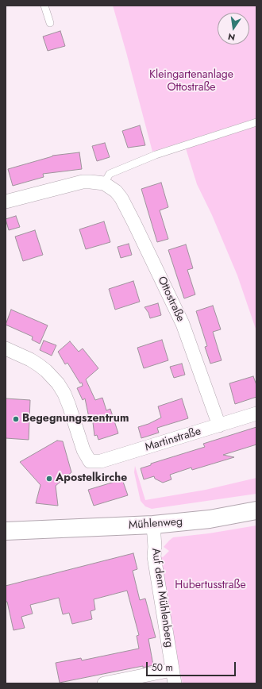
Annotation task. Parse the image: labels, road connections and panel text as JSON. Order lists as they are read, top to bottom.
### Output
{
  "streets": {
    "street": [
      "Ottostraße",
      "Martinstraße",
      "Mühlenweg",
      "Auf dem Mühlenberg"
    ]
  },
  "crossings": [
    ["Ottostraße", "Martinstraße"],
    ["Mühlenweg", "Auf dem Mühlenberg"]
  ],
  "parks": ["Kleingartenanlage Ottostraße", "Hubertusstraße"],
  "places": ["Begegnungszentrum", "Apostelkirche"],
  "scale_bar": "50 m",
  "north": "bottom"
}
